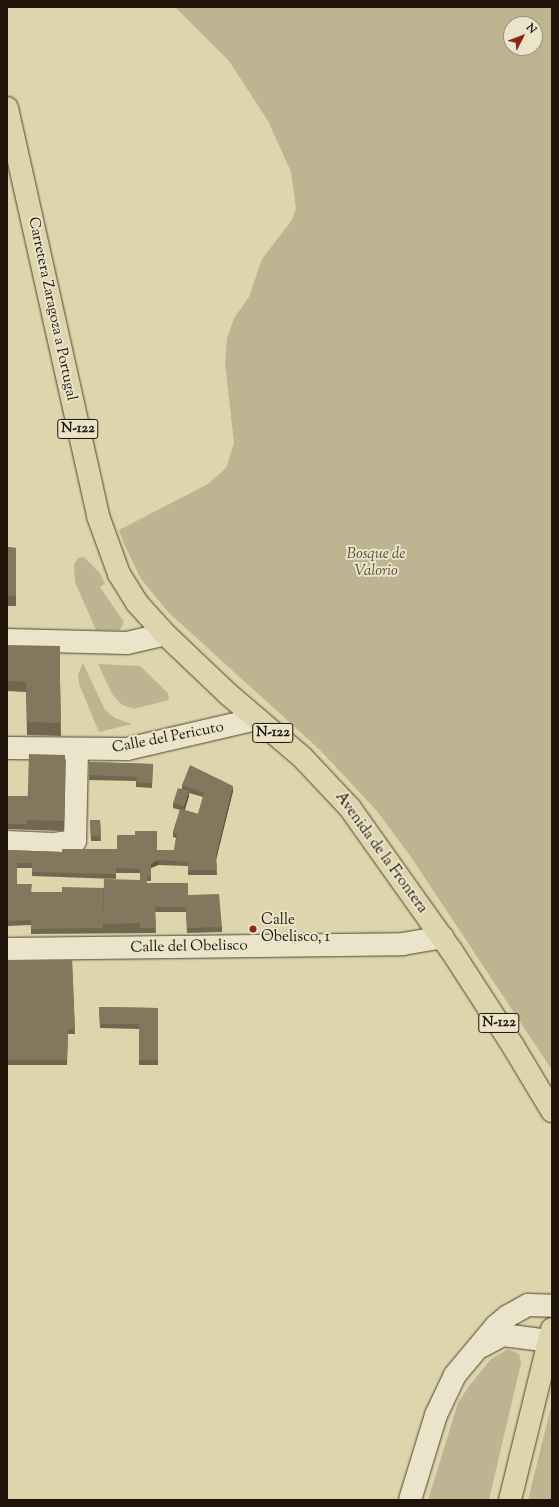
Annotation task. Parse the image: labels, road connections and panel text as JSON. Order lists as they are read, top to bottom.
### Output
{
  "streets": {
    "highway": ["Carretera Zaragoza a Portugal", "N-122", "Avenida de la Frontera"],
    "street": ["Calle del Pericuto", "Calle del Obelisco"]
  },
  "crossings": [
    ["Carretera Zaragoza a Portugal", "Avenida de la Frontera"],
    ["Calle del Pericuto", "Avenida de la Frontera"],
    ["Avenida de la Frontera", "Calle del Obelisco"]
  ],
  "parks": ["Bosque de Valorio"],
  "places": ["Calle Obelisco, 1"],
  "north": "top right"
}
